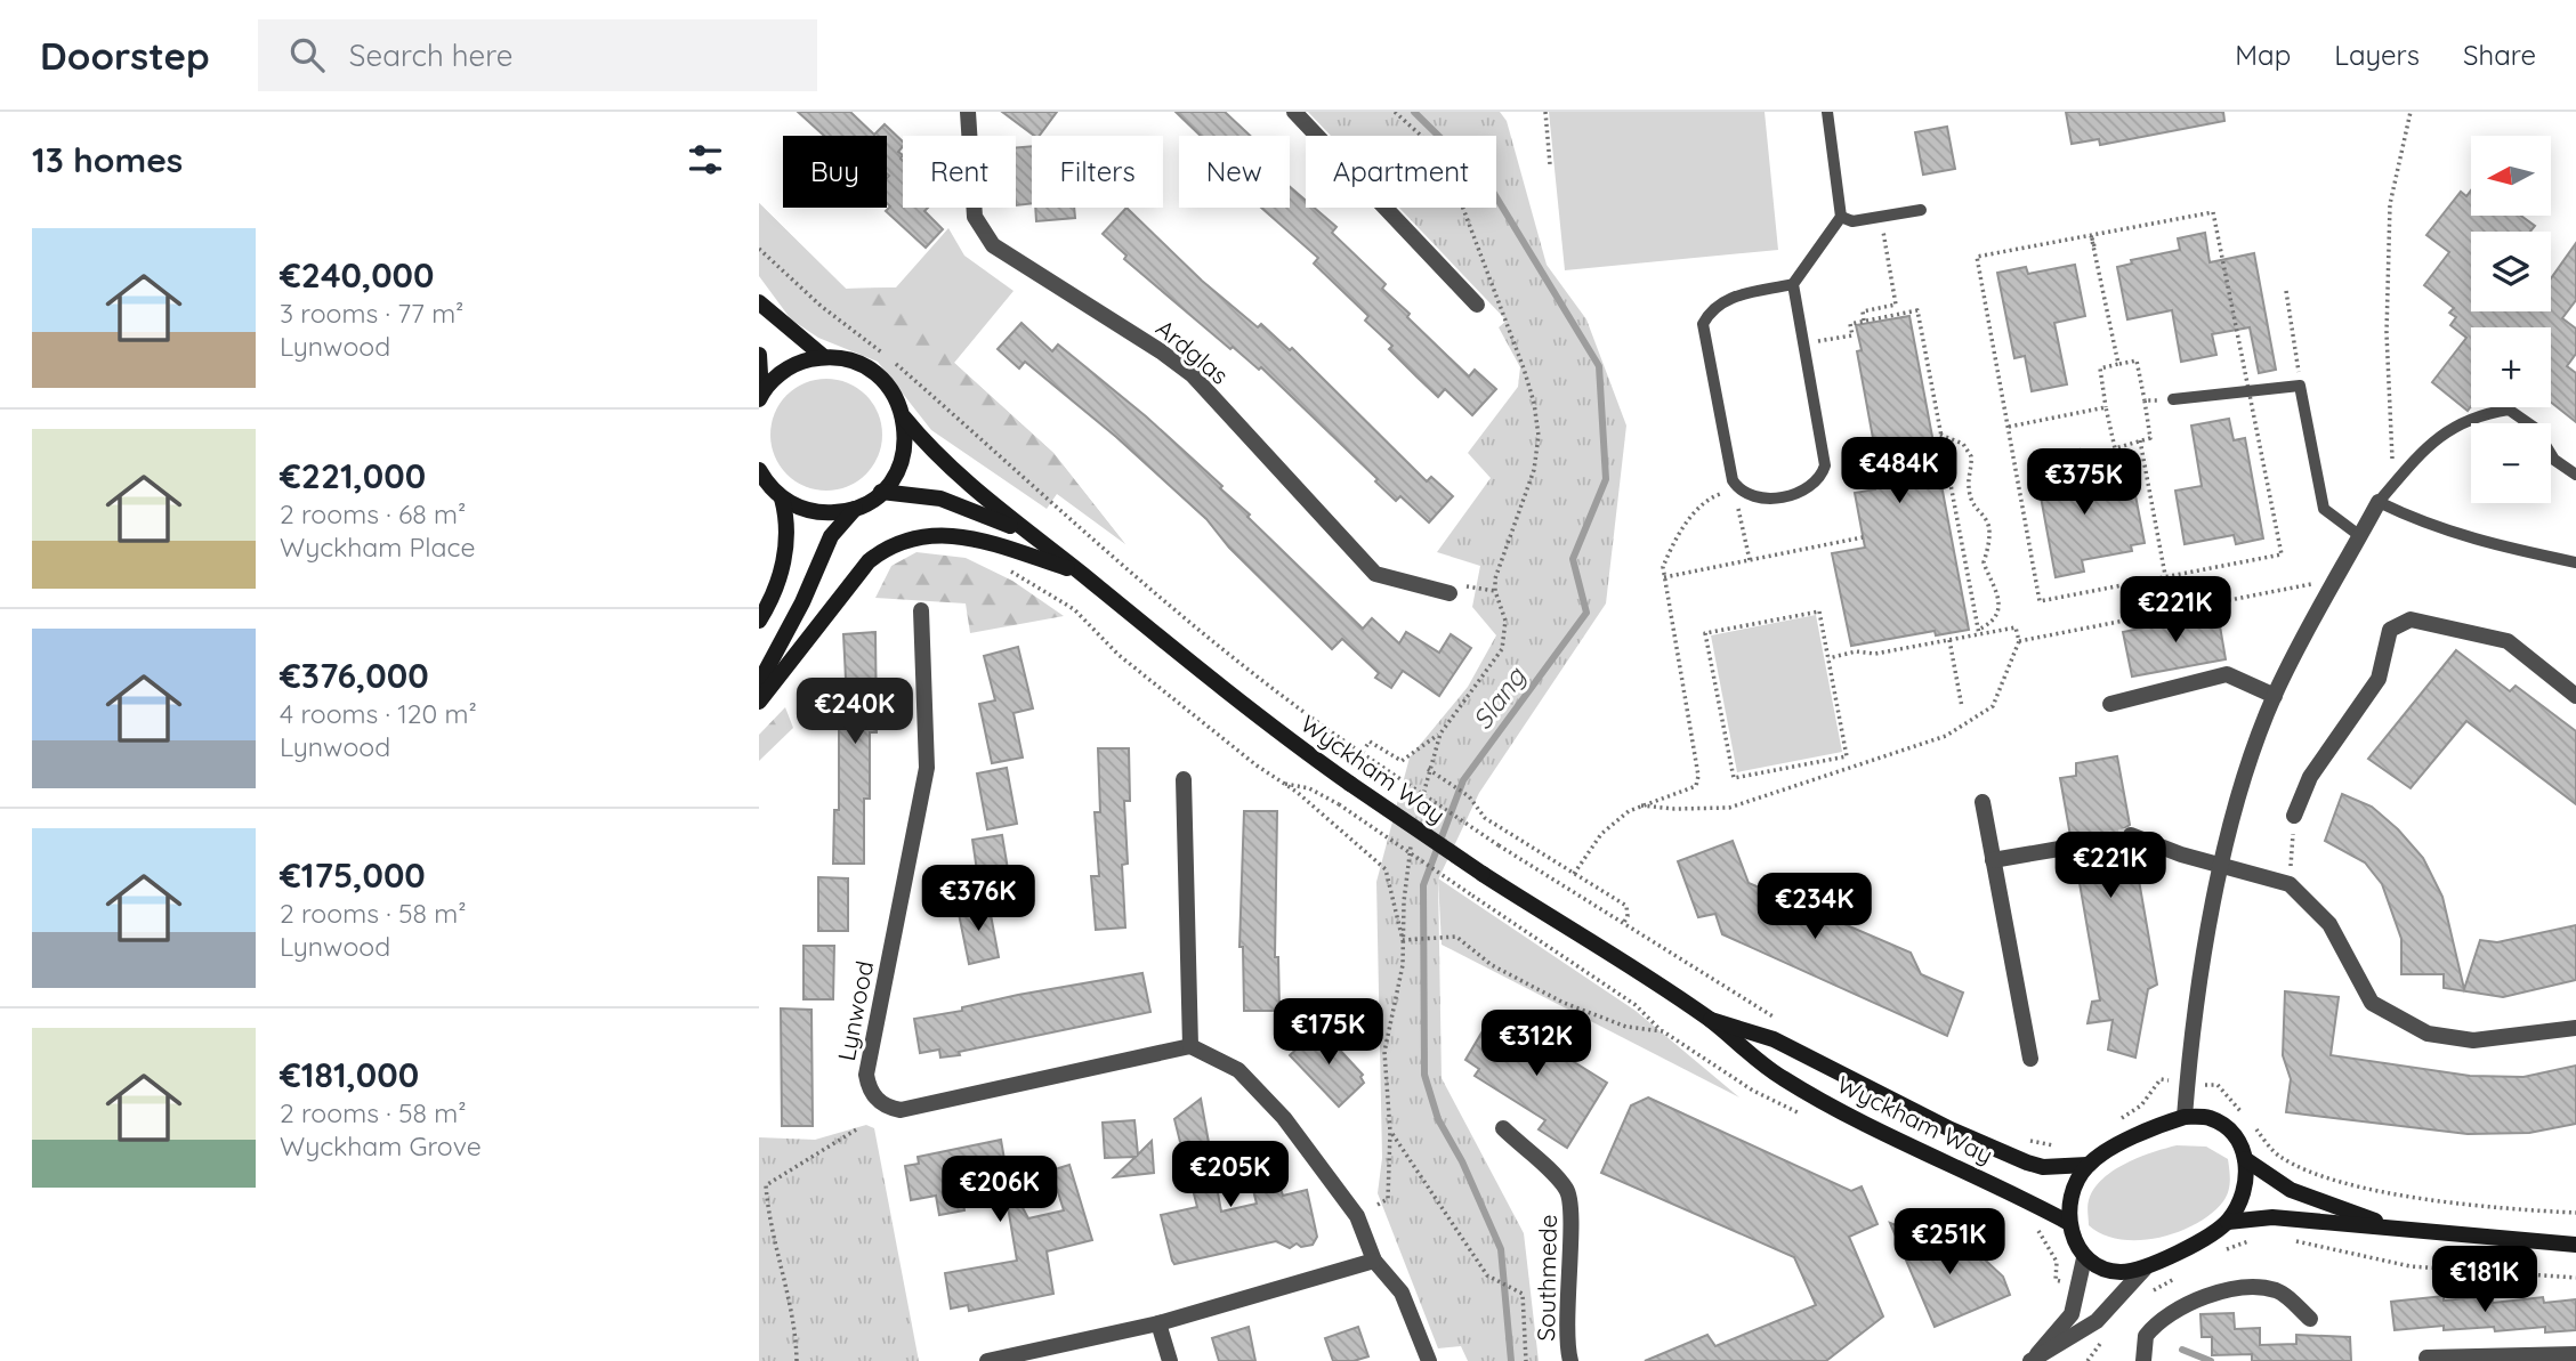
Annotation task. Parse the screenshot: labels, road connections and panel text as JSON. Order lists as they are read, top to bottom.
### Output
{
  "streets": {
    "main road": ["Wyckham Way"],
    "street": ["Ardglas", "Lynwood", "Southmede"]
  },
  "water": ["Slang"],
  "north": "left",
  "page": {
    "header": "Doorstep",
    "search": "Search here",
    "nav": ["Map", "Layers", "Share"],
    "heading": "13 homes",
    "map_buttons": ["+", "−"],
    "chip": [
      "Buy",
      "Rent",
      "Filters",
      "New",
      "Apartment"
    ],
    "list": [
      {
        "name": "€240,000",
        "note": "3 rooms · 77 m² · Lynwood"
      },
      {
        "name": "€221,000",
        "note": "2 rooms · 68 m² · Wyckham Place"
      },
      {
        "name": "€376,000",
        "note": "4 rooms · 120 m² · Lynwood"
      },
      {
        "name": "€175,000",
        "note": "2 rooms · 58 m² · Lynwood"
      },
      {
        "name": "€181,000",
        "note": "2 rooms · 58 m² · Wyckham Grove"
      }
    ],
    "price": [
      "€484K",
      "€375K",
      "€221K",
      "€240K",
      "€221K",
      "€376K",
      "€234K",
      "€175K",
      "€312K",
      "€205K",
      "€206K",
      "€251K",
      "€181K"
    ]
  }
}
